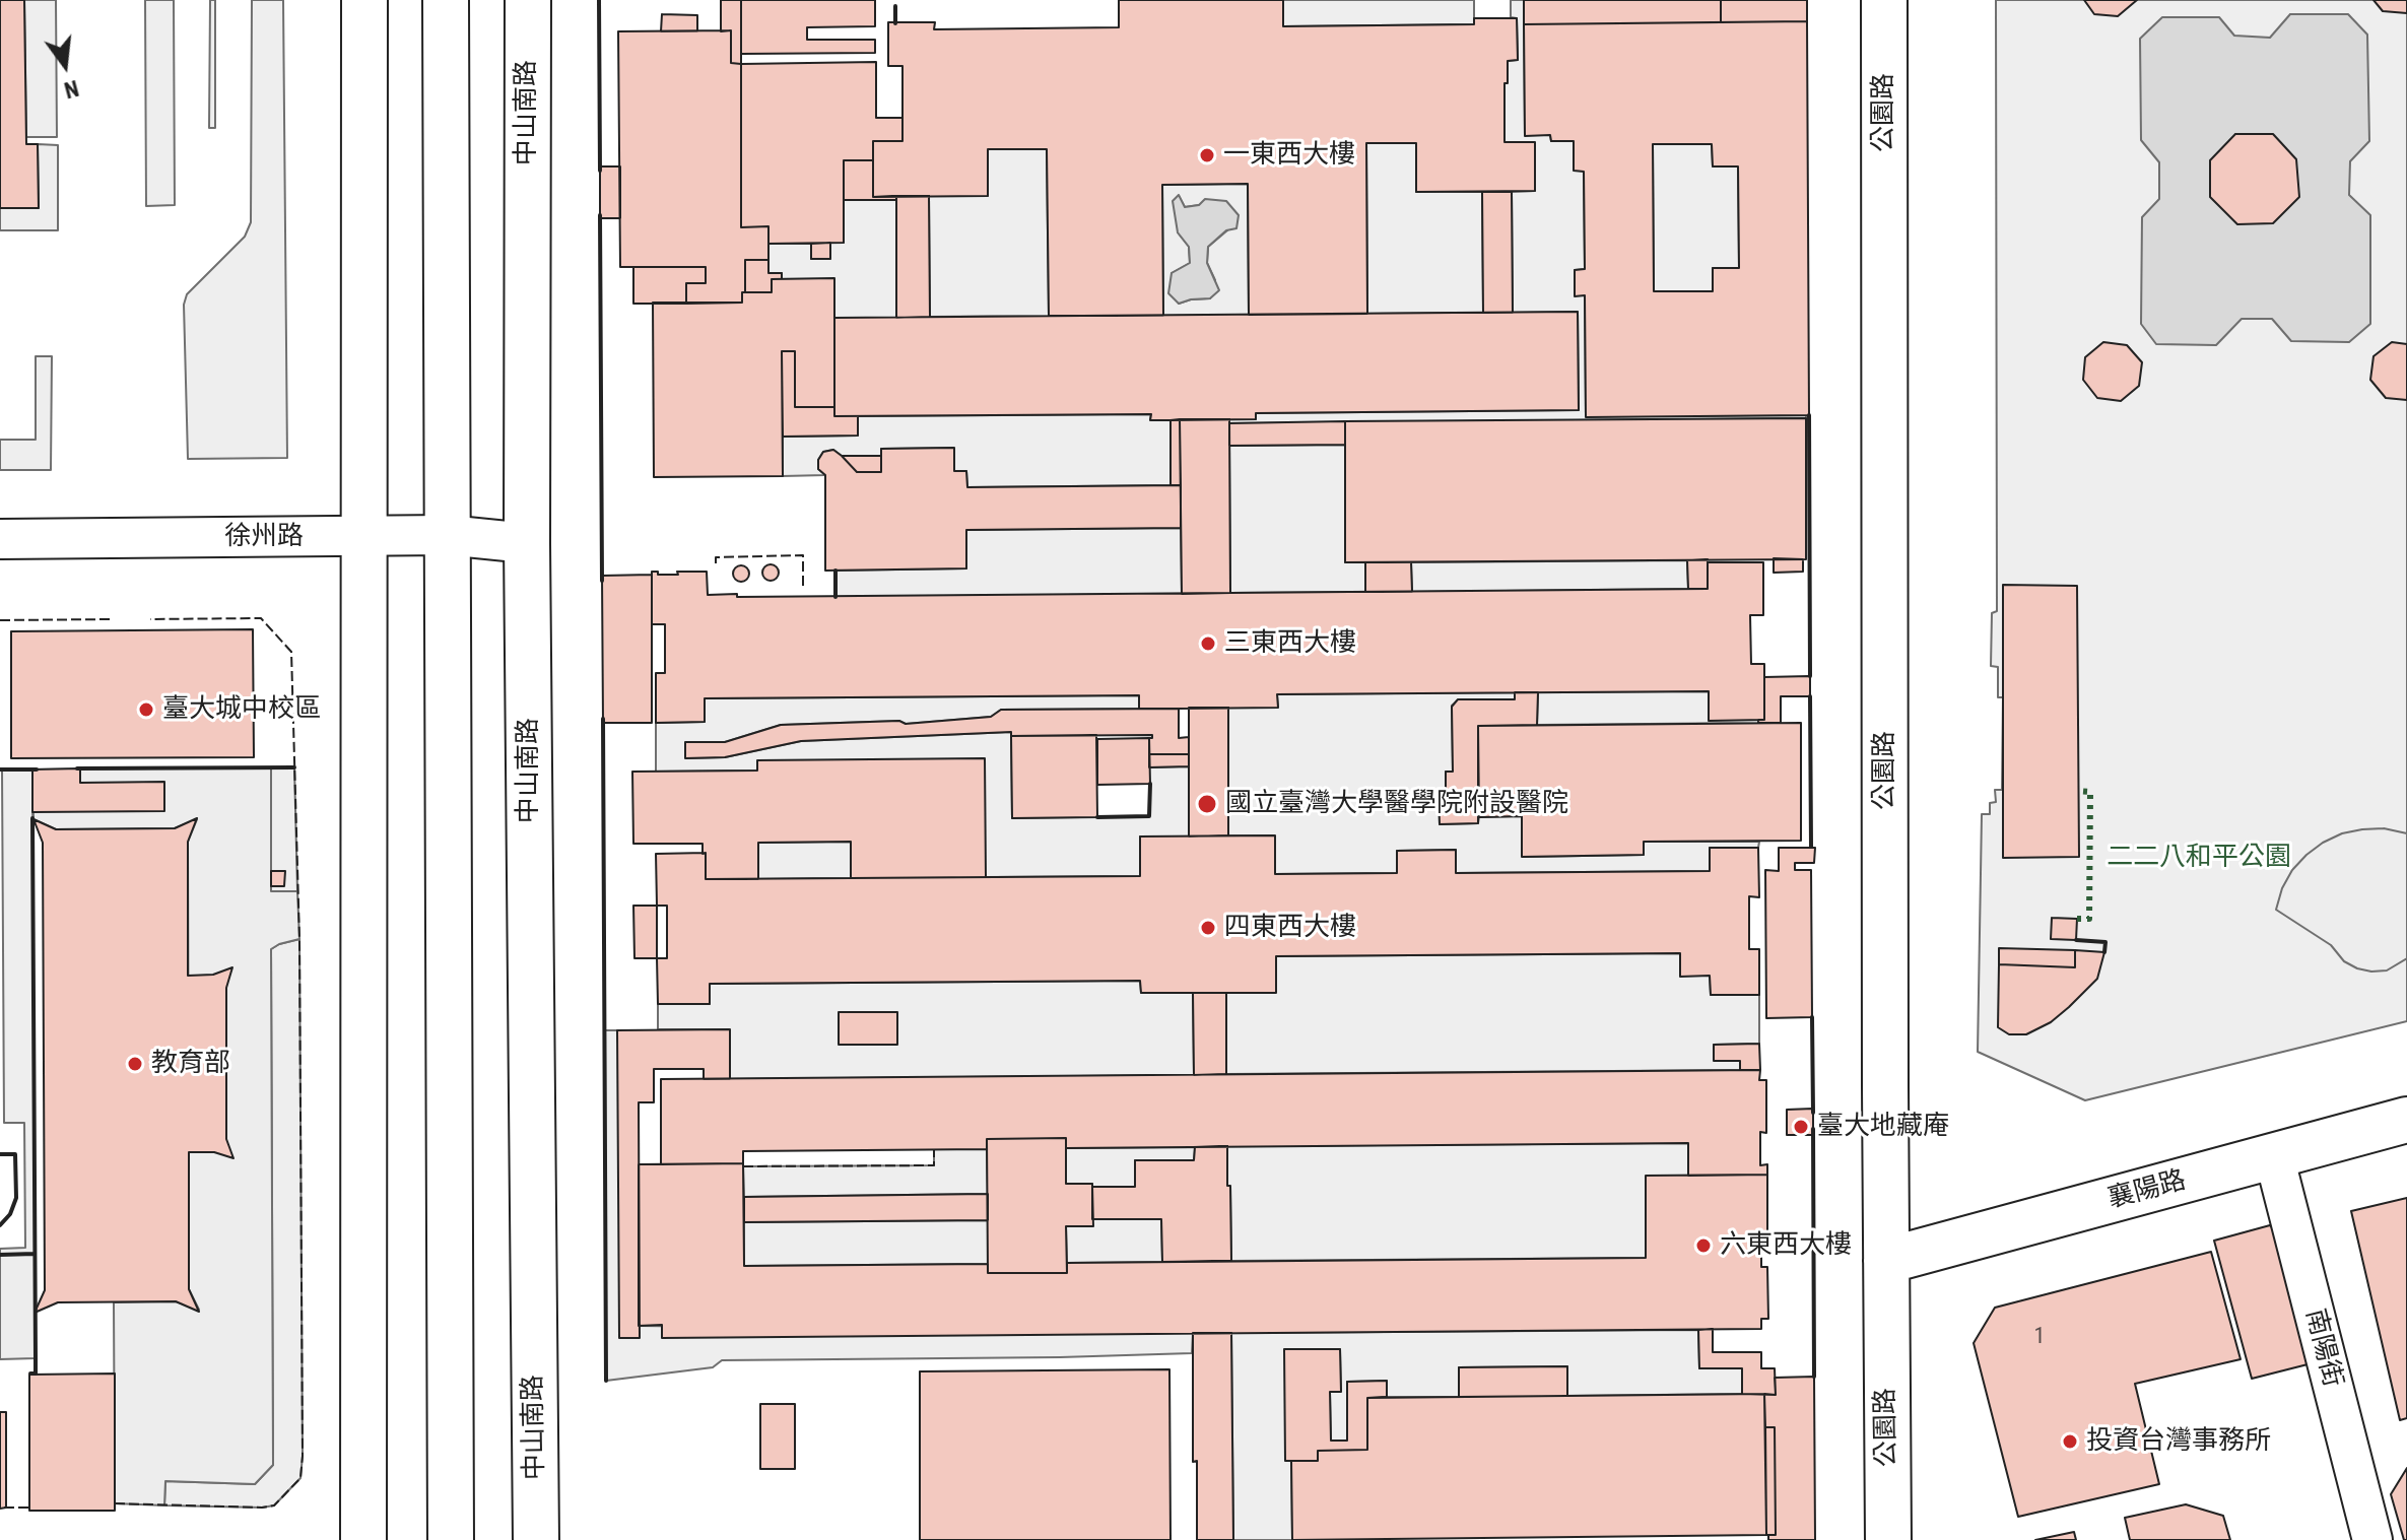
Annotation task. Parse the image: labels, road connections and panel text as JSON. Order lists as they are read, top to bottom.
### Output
{
  "streets": {
    "main road": ["中山南路", "公園路", "襄陽路"],
    "street": ["徐州路", "南陽街"]
  },
  "crossings": [
    ["中山南路", "徐州路"],
    ["公園路", "襄陽路"],
    ["襄陽路", "南陽街"]
  ],
  "parks": ["二二八和平公園"],
  "places": [
    "一東西大樓",
    "三東西大樓",
    "臺大城中校區",
    "國立臺灣大學醫學院附設醫院",
    "四東西大樓",
    "教育部",
    "臺大地藏庵",
    "六東西大樓",
    "投資台灣事務所"
  ],
  "house_numbers": ["1"],
  "north": "bottom"
}
